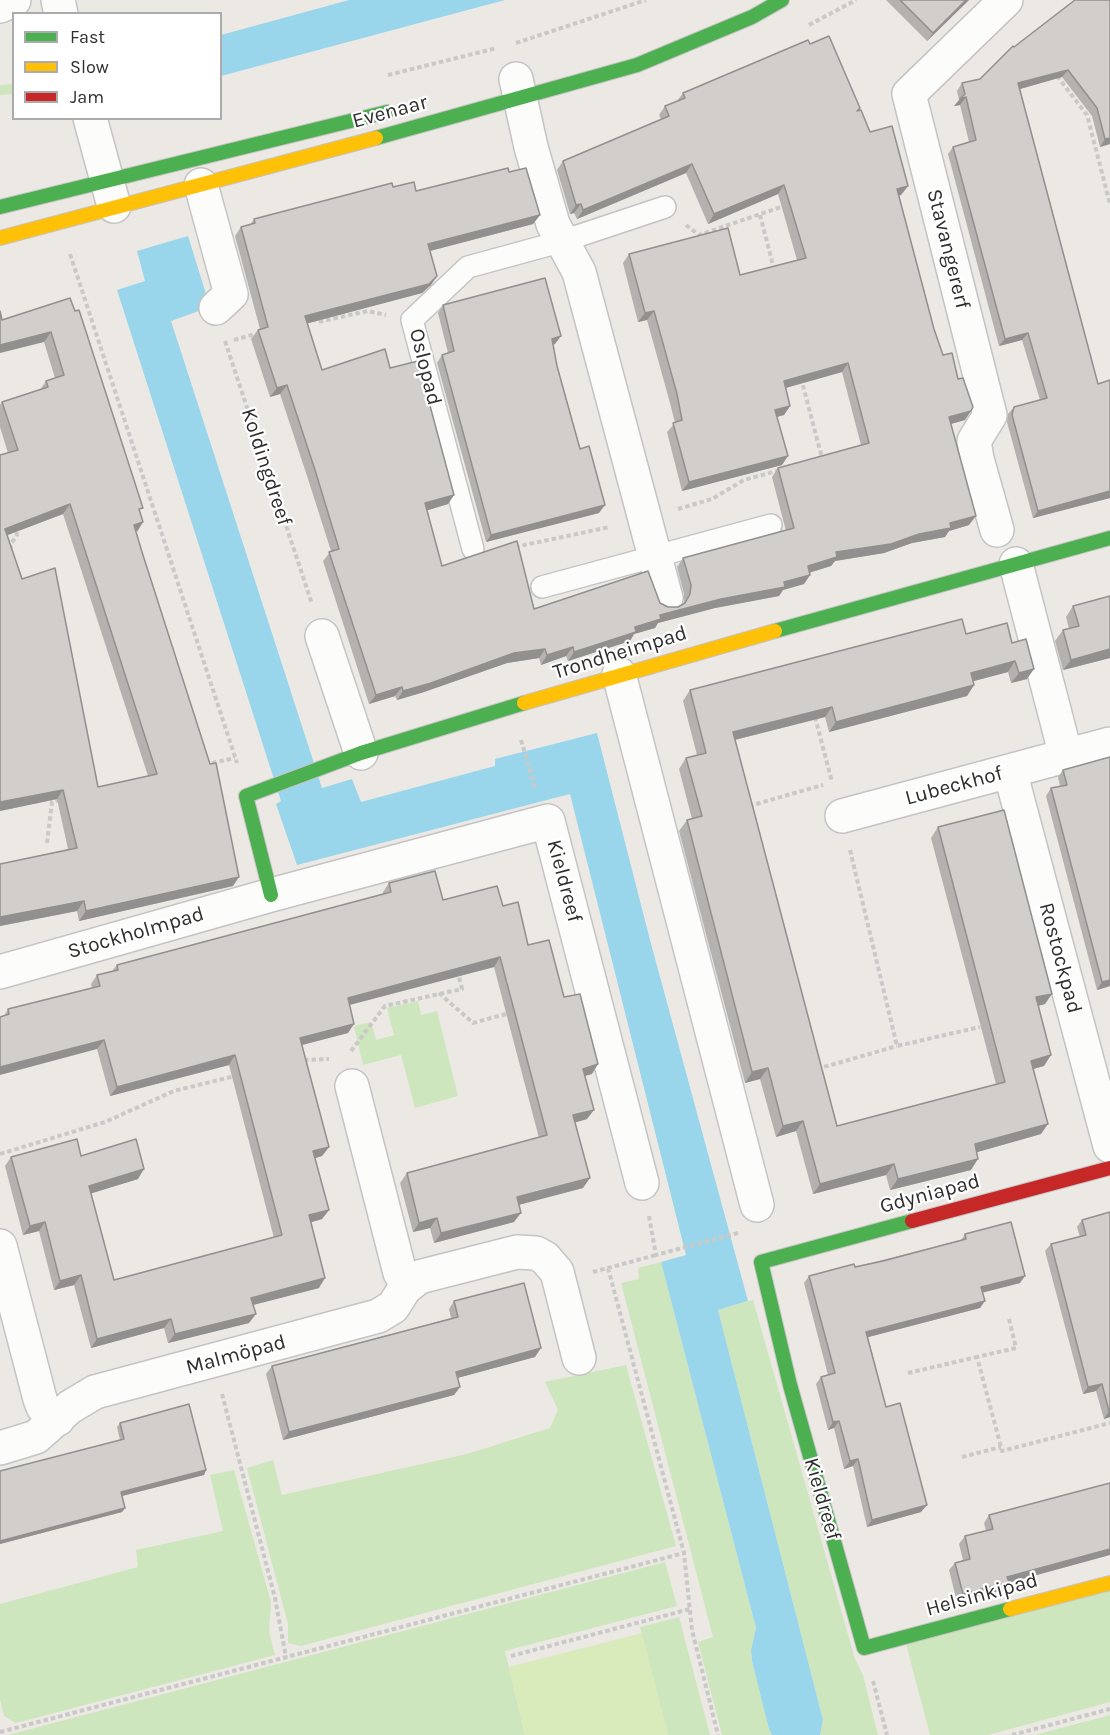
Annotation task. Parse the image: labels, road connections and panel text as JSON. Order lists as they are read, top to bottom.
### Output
{
  "streets": {
    "street": [
      "Evenaar",
      "Stavangererf",
      "Trondheimpad",
      "Lubeckhof",
      "Kieldreef",
      "Stockholmpad",
      "Rostockpad",
      "Gdyniapad",
      "Malmöpad",
      "Helsinkipad"
    ],
    "lane": ["Oslopad"],
    "path": ["Koldingdreef"]
  },
  "crossings": [
    ["Lubeckhof", "Rostockpad"],
    ["Kieldreef", "Stockholmpad"],
    ["Kieldreef", "Gdyniapad"],
    ["Kieldreef", "Helsinkipad"]
  ],
  "legend": ["Fast", "Slow", "Jam"]
}
